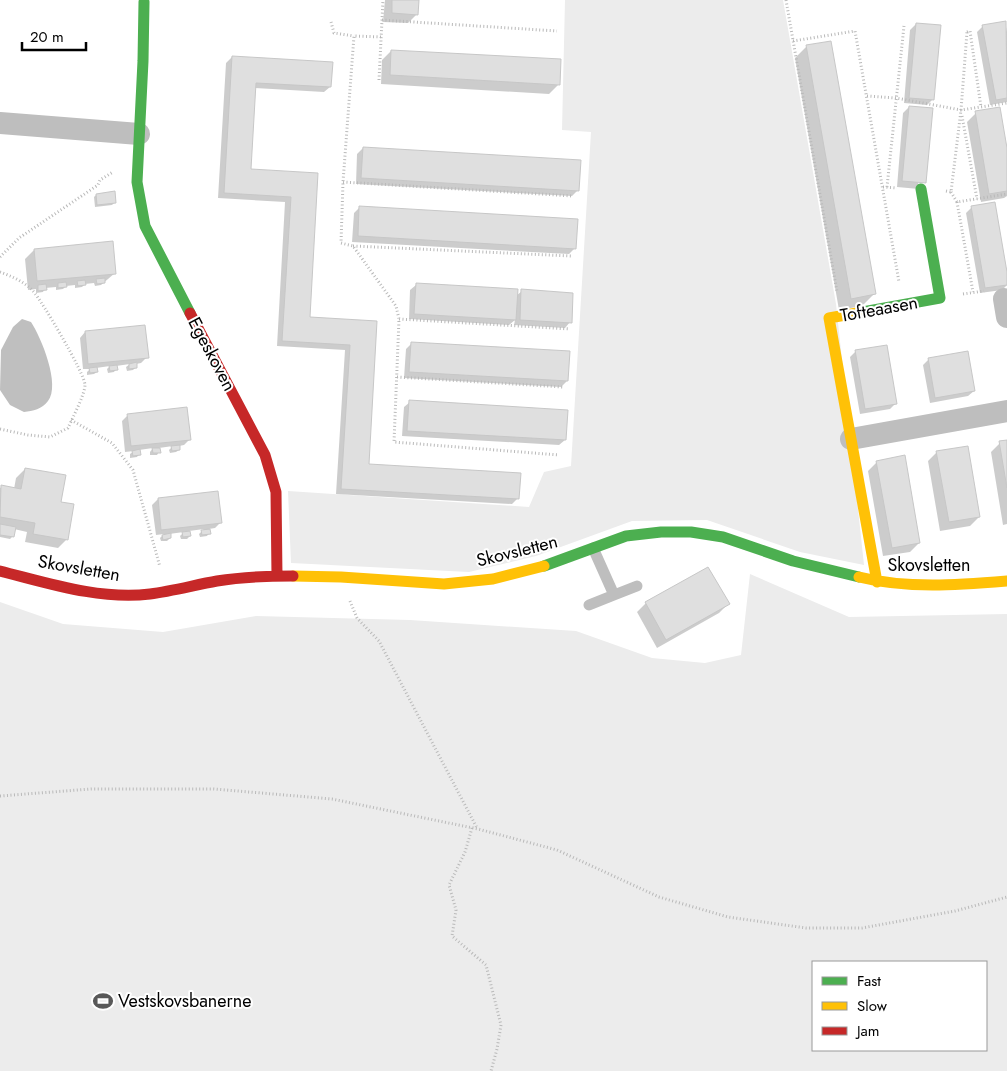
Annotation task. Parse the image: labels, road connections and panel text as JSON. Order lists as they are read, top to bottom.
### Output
{
  "streets": {
    "street": ["Tofteaasen", "Egeskoven", "Skovsletten"]
  },
  "crossings": [
    ["Tofteaasen", "Skovsletten"],
    ["Egeskoven", "Skovsletten"]
  ],
  "places": {
    "sports": ["Vestskovsbanerne"]
  },
  "legend": ["Fast", "Slow", "Jam"],
  "scale_bar": "20 m"
}
